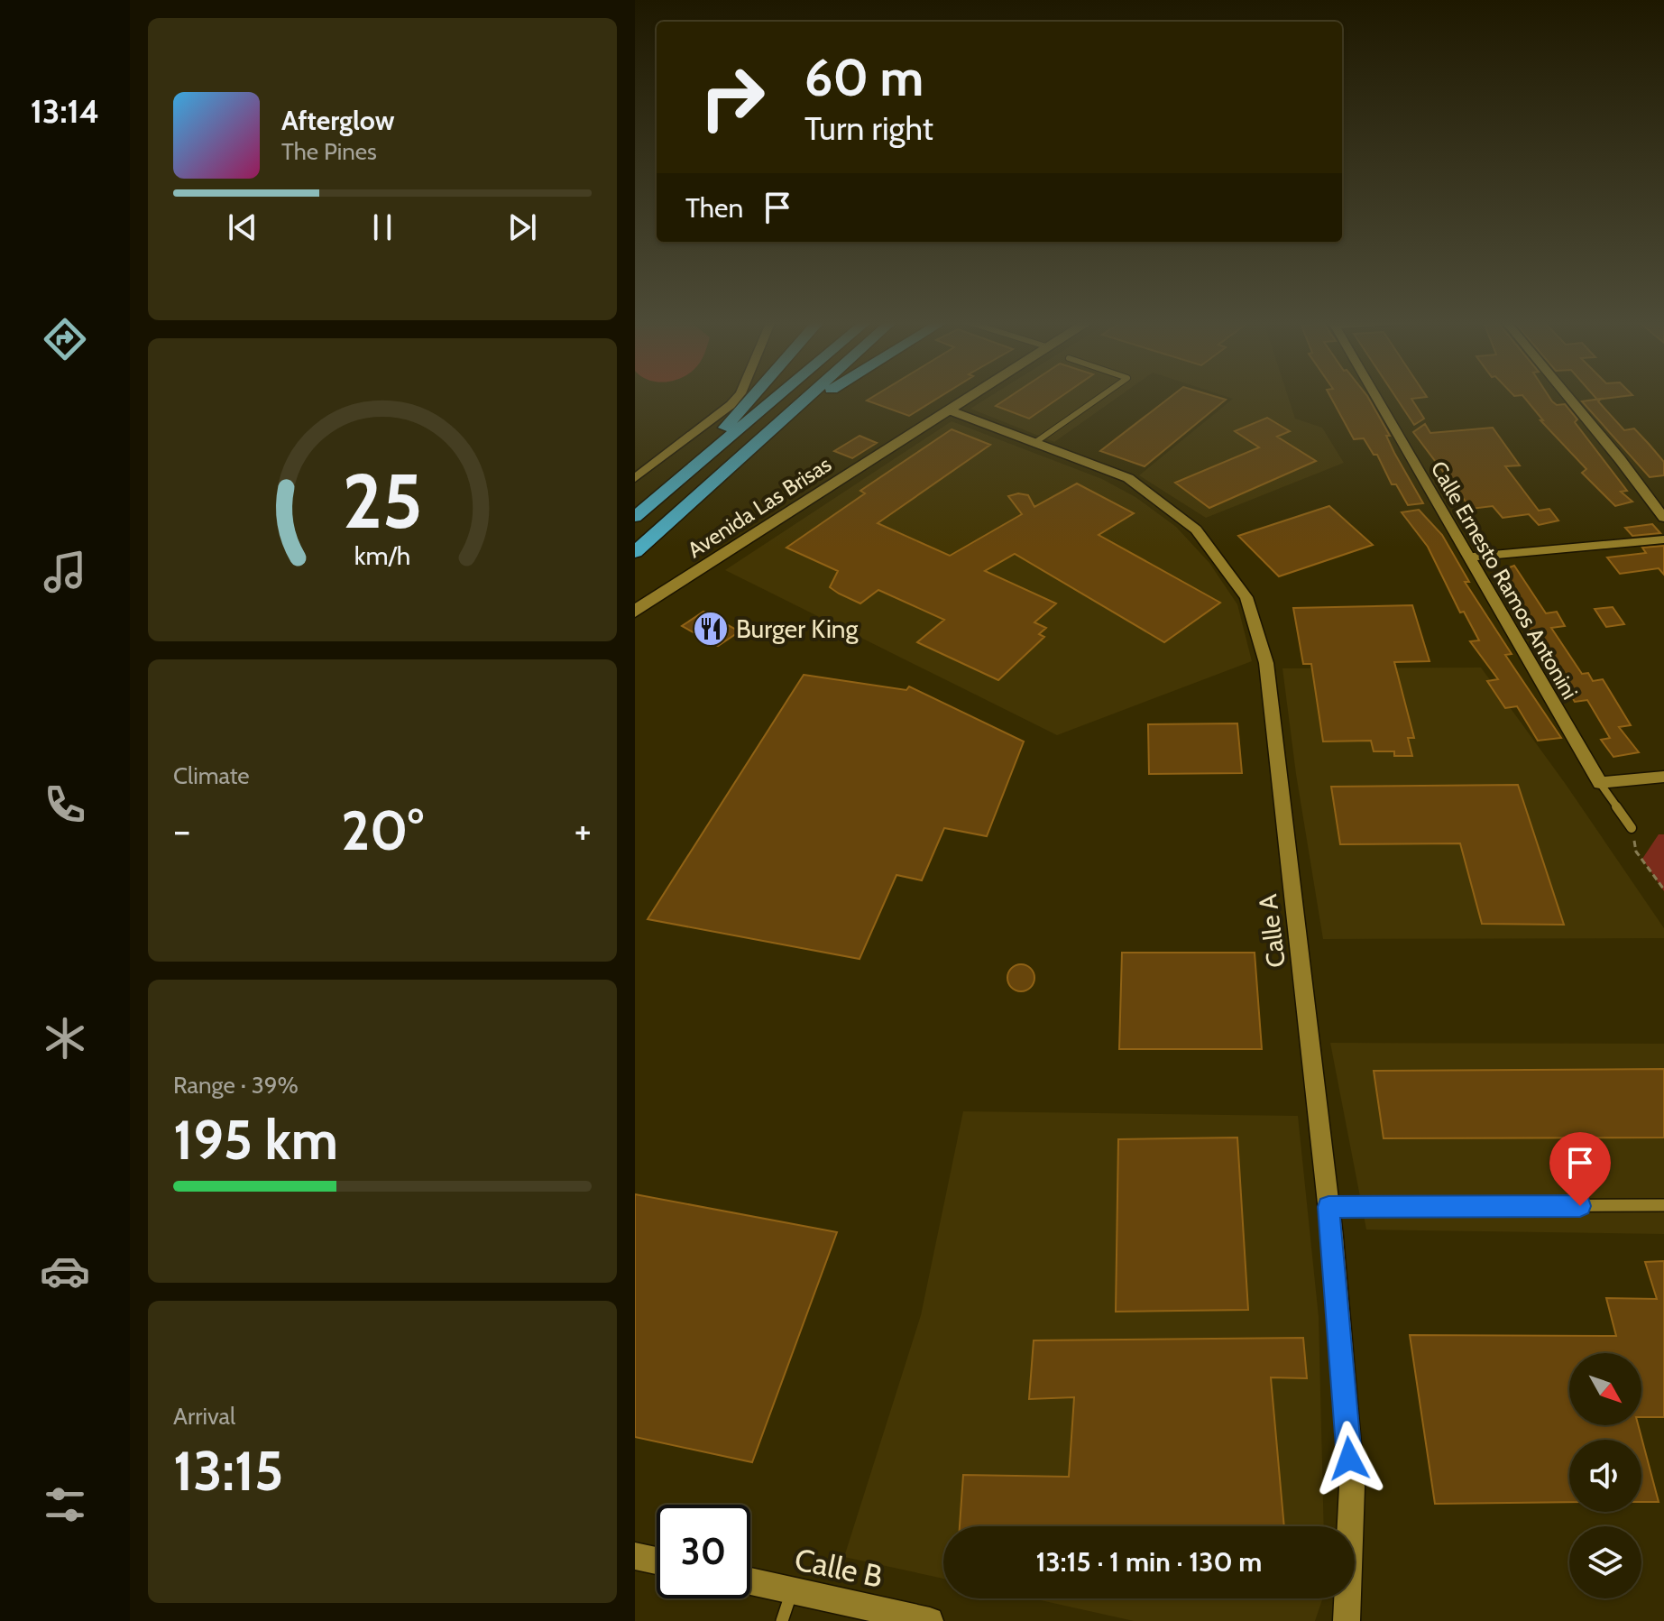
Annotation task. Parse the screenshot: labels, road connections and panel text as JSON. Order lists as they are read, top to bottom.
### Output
{
  "streets": {
    "street": [
      "Avenida Las Brisas",
      "Calle Ernesto Ramos Antonini",
      "Calle A",
      "Calle B"
    ]
  },
  "crossings": [
    ["Avenida Las Brisas", "Calle A"]
  ],
  "places": {
    "restaurant": ["Burger King"]
  },
  "north": "bottom right",
  "page": {
    "tabs": "13:14",
    "turn": ["60 m", "Turn right"],
    "song": ["Afterglow", "The Pines"],
    "then": "Then",
    "tile": [
      "Climate",
      ["Range · 39%", "195 km"],
      ["Arrival", "13:15"]
    ],
    "heat": ["−", "20°", "+"],
    "limit": "30",
    "trip": "13:15 · 1 min · 130 m",
    "gauge": ["25", "km/h"]
  }
}
